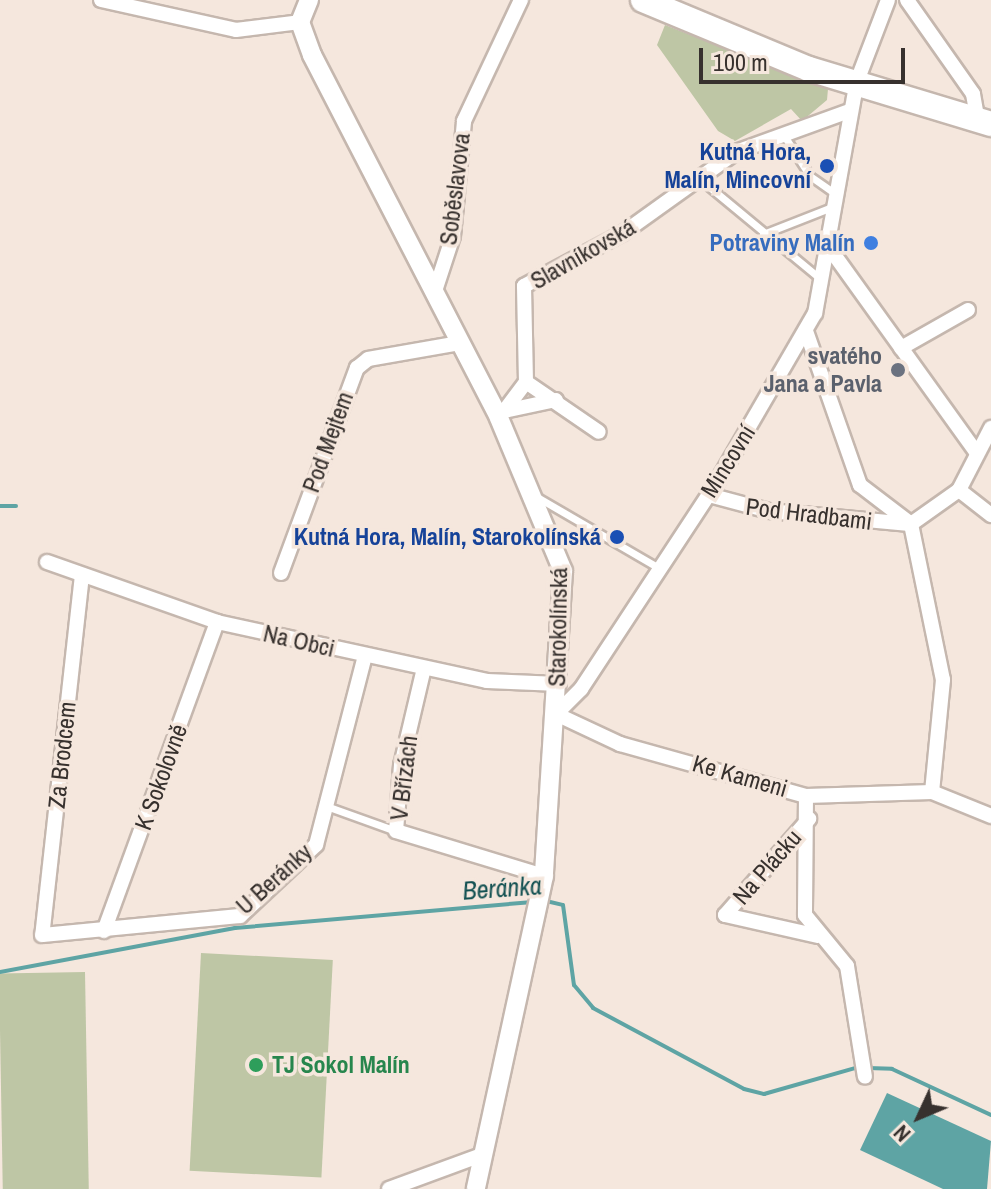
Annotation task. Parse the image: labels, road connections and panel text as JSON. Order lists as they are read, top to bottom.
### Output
{
  "streets": {
    "street": [
      "Soběslavova",
      "Slavníkovská",
      "Pod Mejtem",
      "Mincovní",
      "Pod Hradbami",
      "Starokolínská",
      "Na Obci",
      "Za Brodcem",
      "Ke Kameni",
      "K Sokolovně",
      "V Břízách",
      "Na Plácku",
      "U Beránky"
    ]
  },
  "crossings": [
    ["Soběslavova", "Starokolínská"],
    ["Slavníkovská", "Mincovní"],
    ["Pod Mejtem", "Starokolínská"],
    ["Mincovní", "Pod Hradbami"],
    ["Mincovní", "Starokolínská"],
    ["Mincovní", "Ke Kameni"],
    ["Starokolínská", "Na Obci"],
    ["Starokolínská", "Ke Kameni"],
    ["Starokolínská", "V Břízách"],
    ["Na Obci", "Za Brodcem"],
    ["Na Obci", "K Sokolovně"],
    ["Na Obci", "V Břízách"],
    ["Na Obci", "U Beránky"],
    ["Za Brodcem", "U Beránky"],
    ["Ke Kameni", "Na Plácku"],
    ["K Sokolovně", "U Beránky"]
  ],
  "water": ["Beránka"],
  "places": [
    "Kutná Hora, Malín, Mincovní",
    "Potraviny Malín",
    "svatého Jana a Pavla",
    "Kutná Hora, Malín, Starokolínská",
    "TJ Sokol Malín"
  ],
  "scale_bar": "100 m",
  "north": "bottom left"
}
